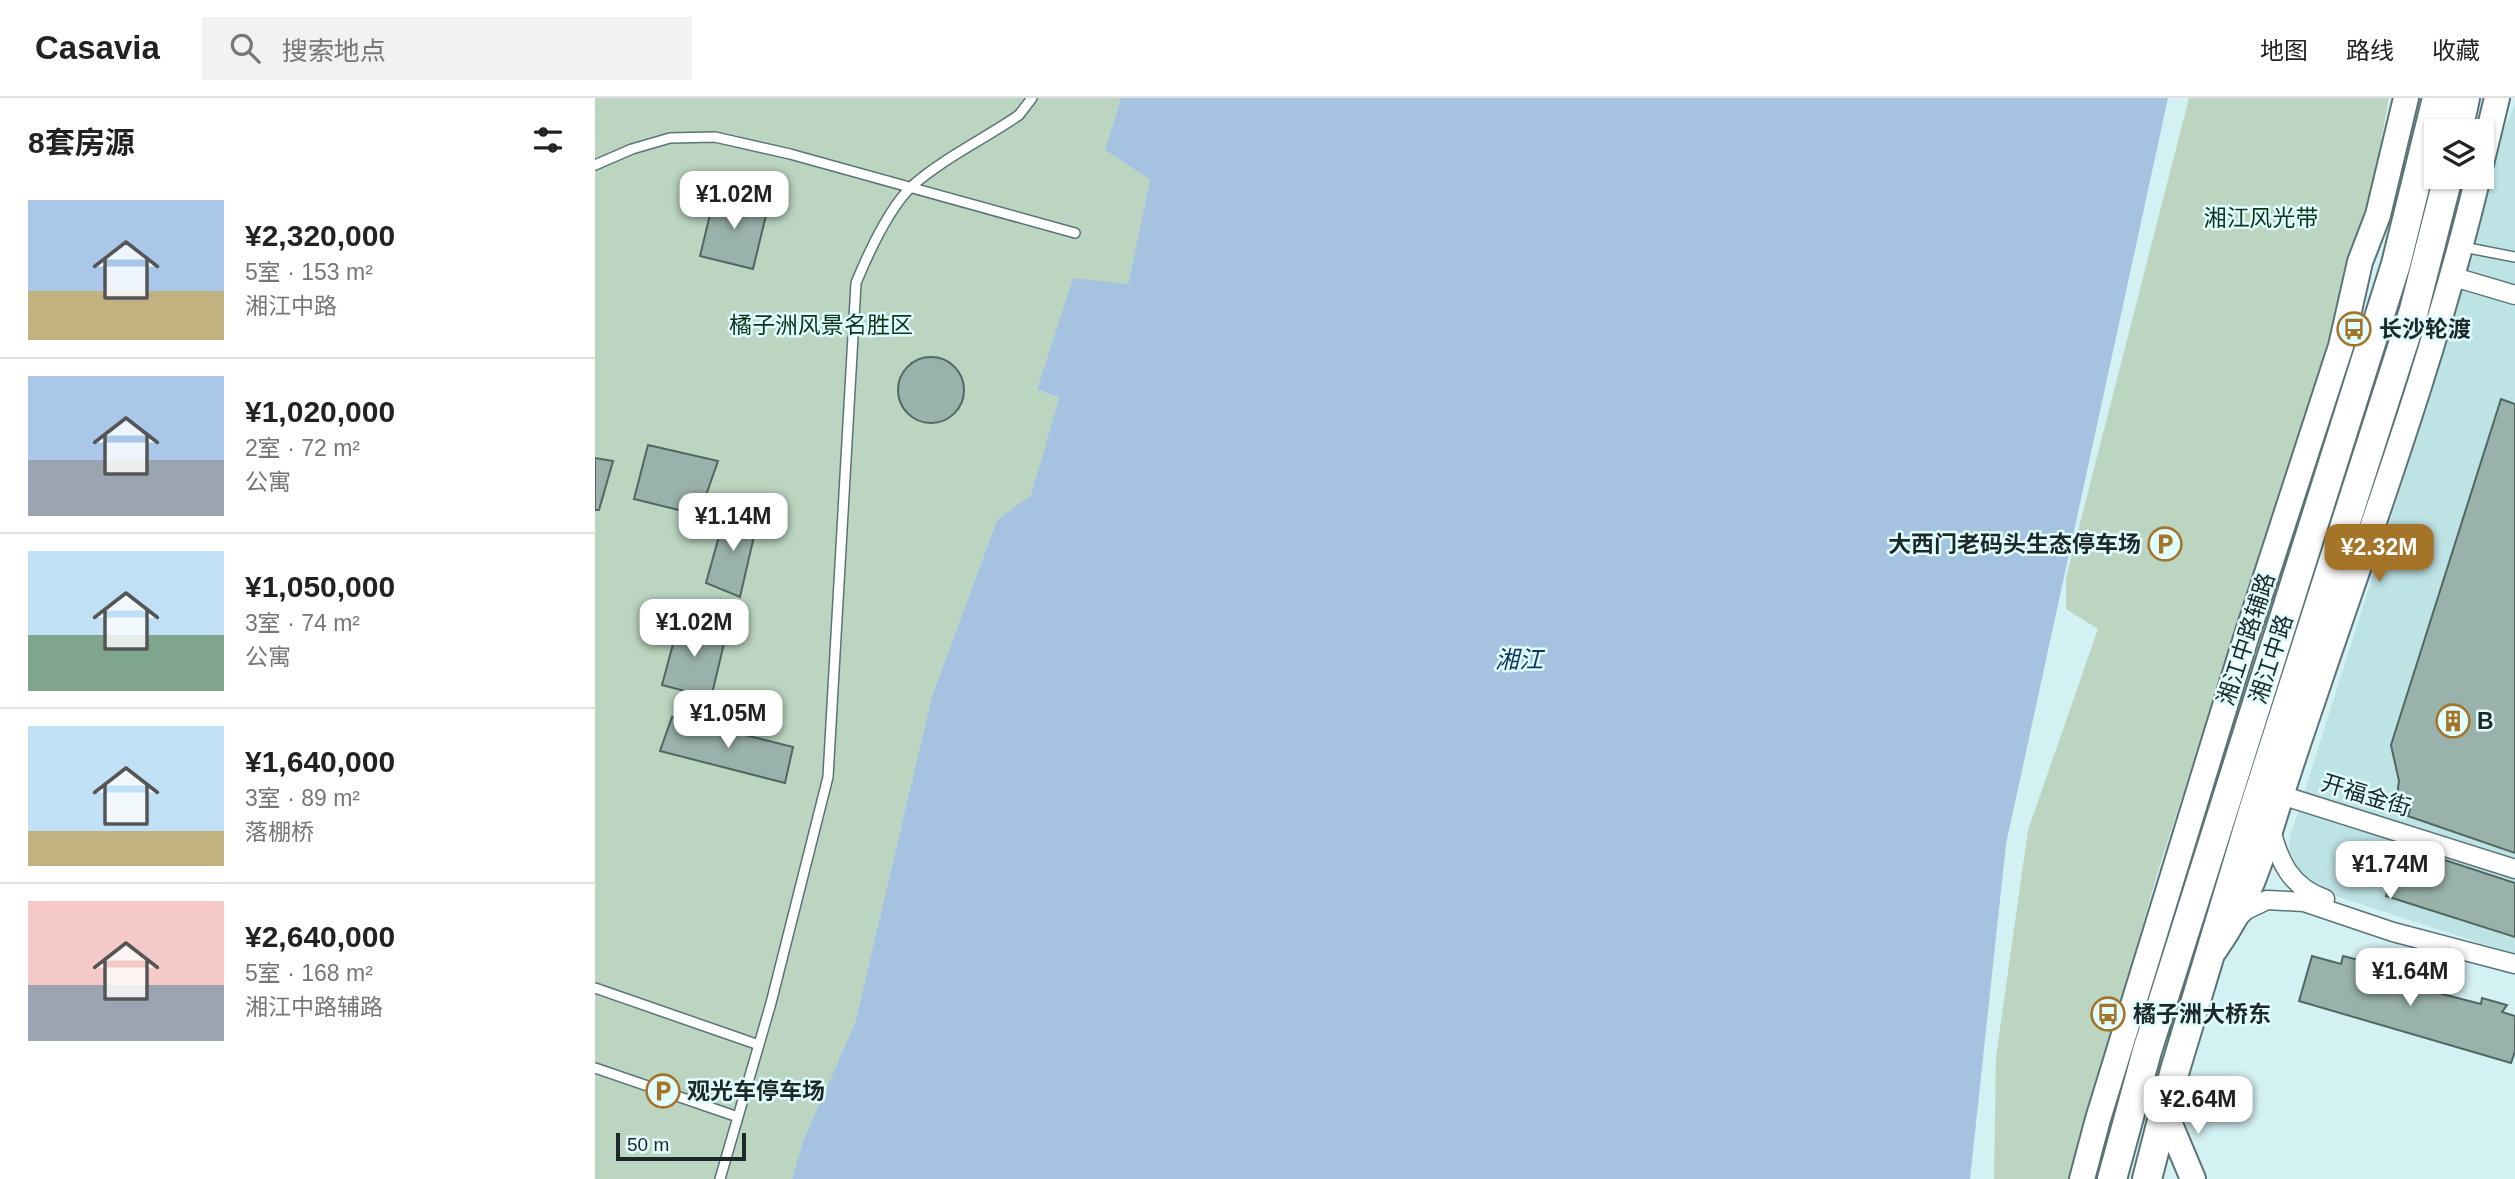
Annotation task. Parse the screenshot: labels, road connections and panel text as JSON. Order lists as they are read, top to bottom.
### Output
{
  "streets": {
    "main road": ["湘江中路"],
    "street": ["湘江中路辅路", "开福金街"]
  },
  "crossings": [
    ["湘江中路", "开福金街"]
  ],
  "water": ["湘江"],
  "parks": ["湘江风光带", "橘子洲风景名胜区"],
  "places": {
    "bus stop": ["长沙轮渡", "橘子洲大桥东"],
    "parking": ["大西门老码头生态停车场", "观光车停车场"],
    "building": ["B"]
  },
  "scale_bar": "50 m",
  "page": {
    "header": "Casavia",
    "search": "搜索地点",
    "nav": ["地图", "路线", "收藏"],
    "heading": "8套房源",
    "price": [
      "¥1.02M",
      "¥1.14M",
      "¥2.32M",
      "¥1.02M",
      "¥1.05M",
      "¥1.74M",
      "¥1.64M",
      "¥2.64M"
    ],
    "list": [
      {
        "name": "¥2,320,000",
        "note": "5室 · 153 m² · 湘江中路"
      },
      {
        "name": "¥1,020,000",
        "note": "2室 · 72 m² · 公寓"
      },
      {
        "name": "¥1,050,000",
        "note": "3室 · 74 m² · 公寓"
      },
      {
        "name": "¥1,640,000",
        "note": "3室 · 89 m² · 落棚桥"
      },
      {
        "name": "¥2,640,000",
        "note": "5室 · 168 m² · 湘江中路辅路"
      }
    ],
    "scale": "50 m"
  }
}
